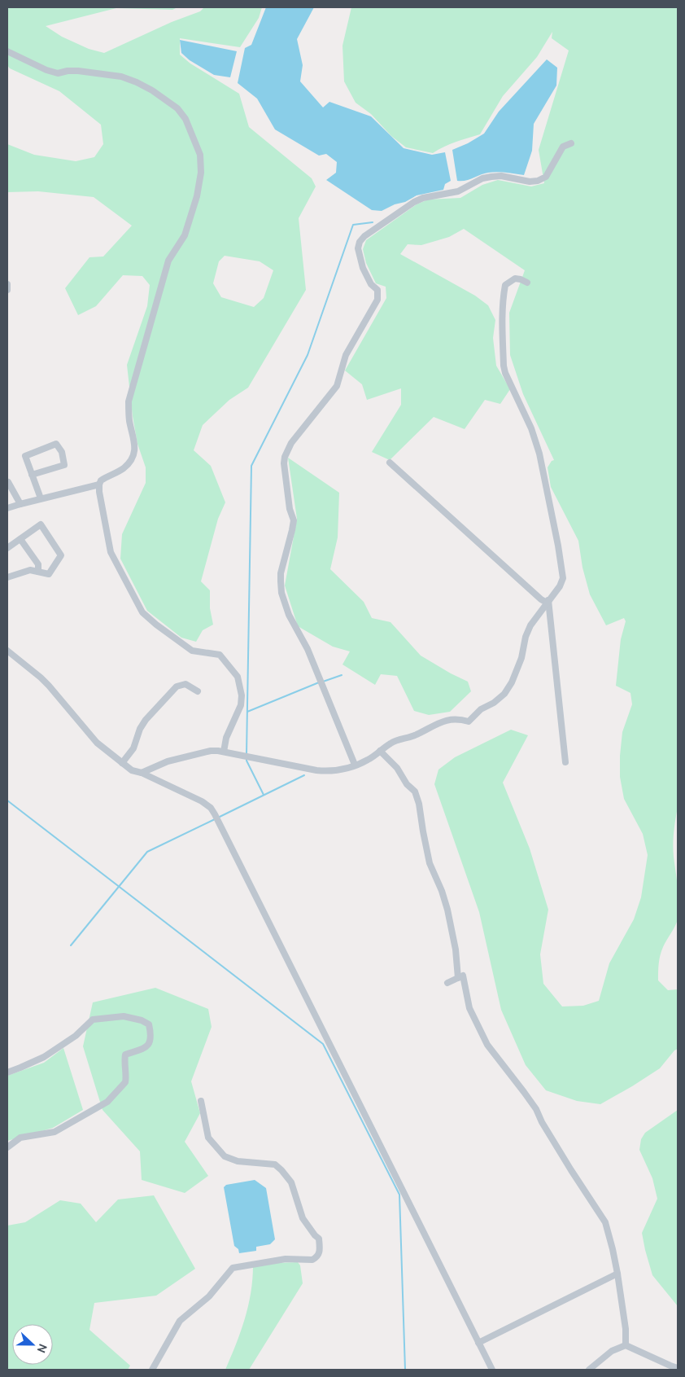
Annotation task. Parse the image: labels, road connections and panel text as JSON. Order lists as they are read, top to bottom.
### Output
{
  "north": "right"
}
